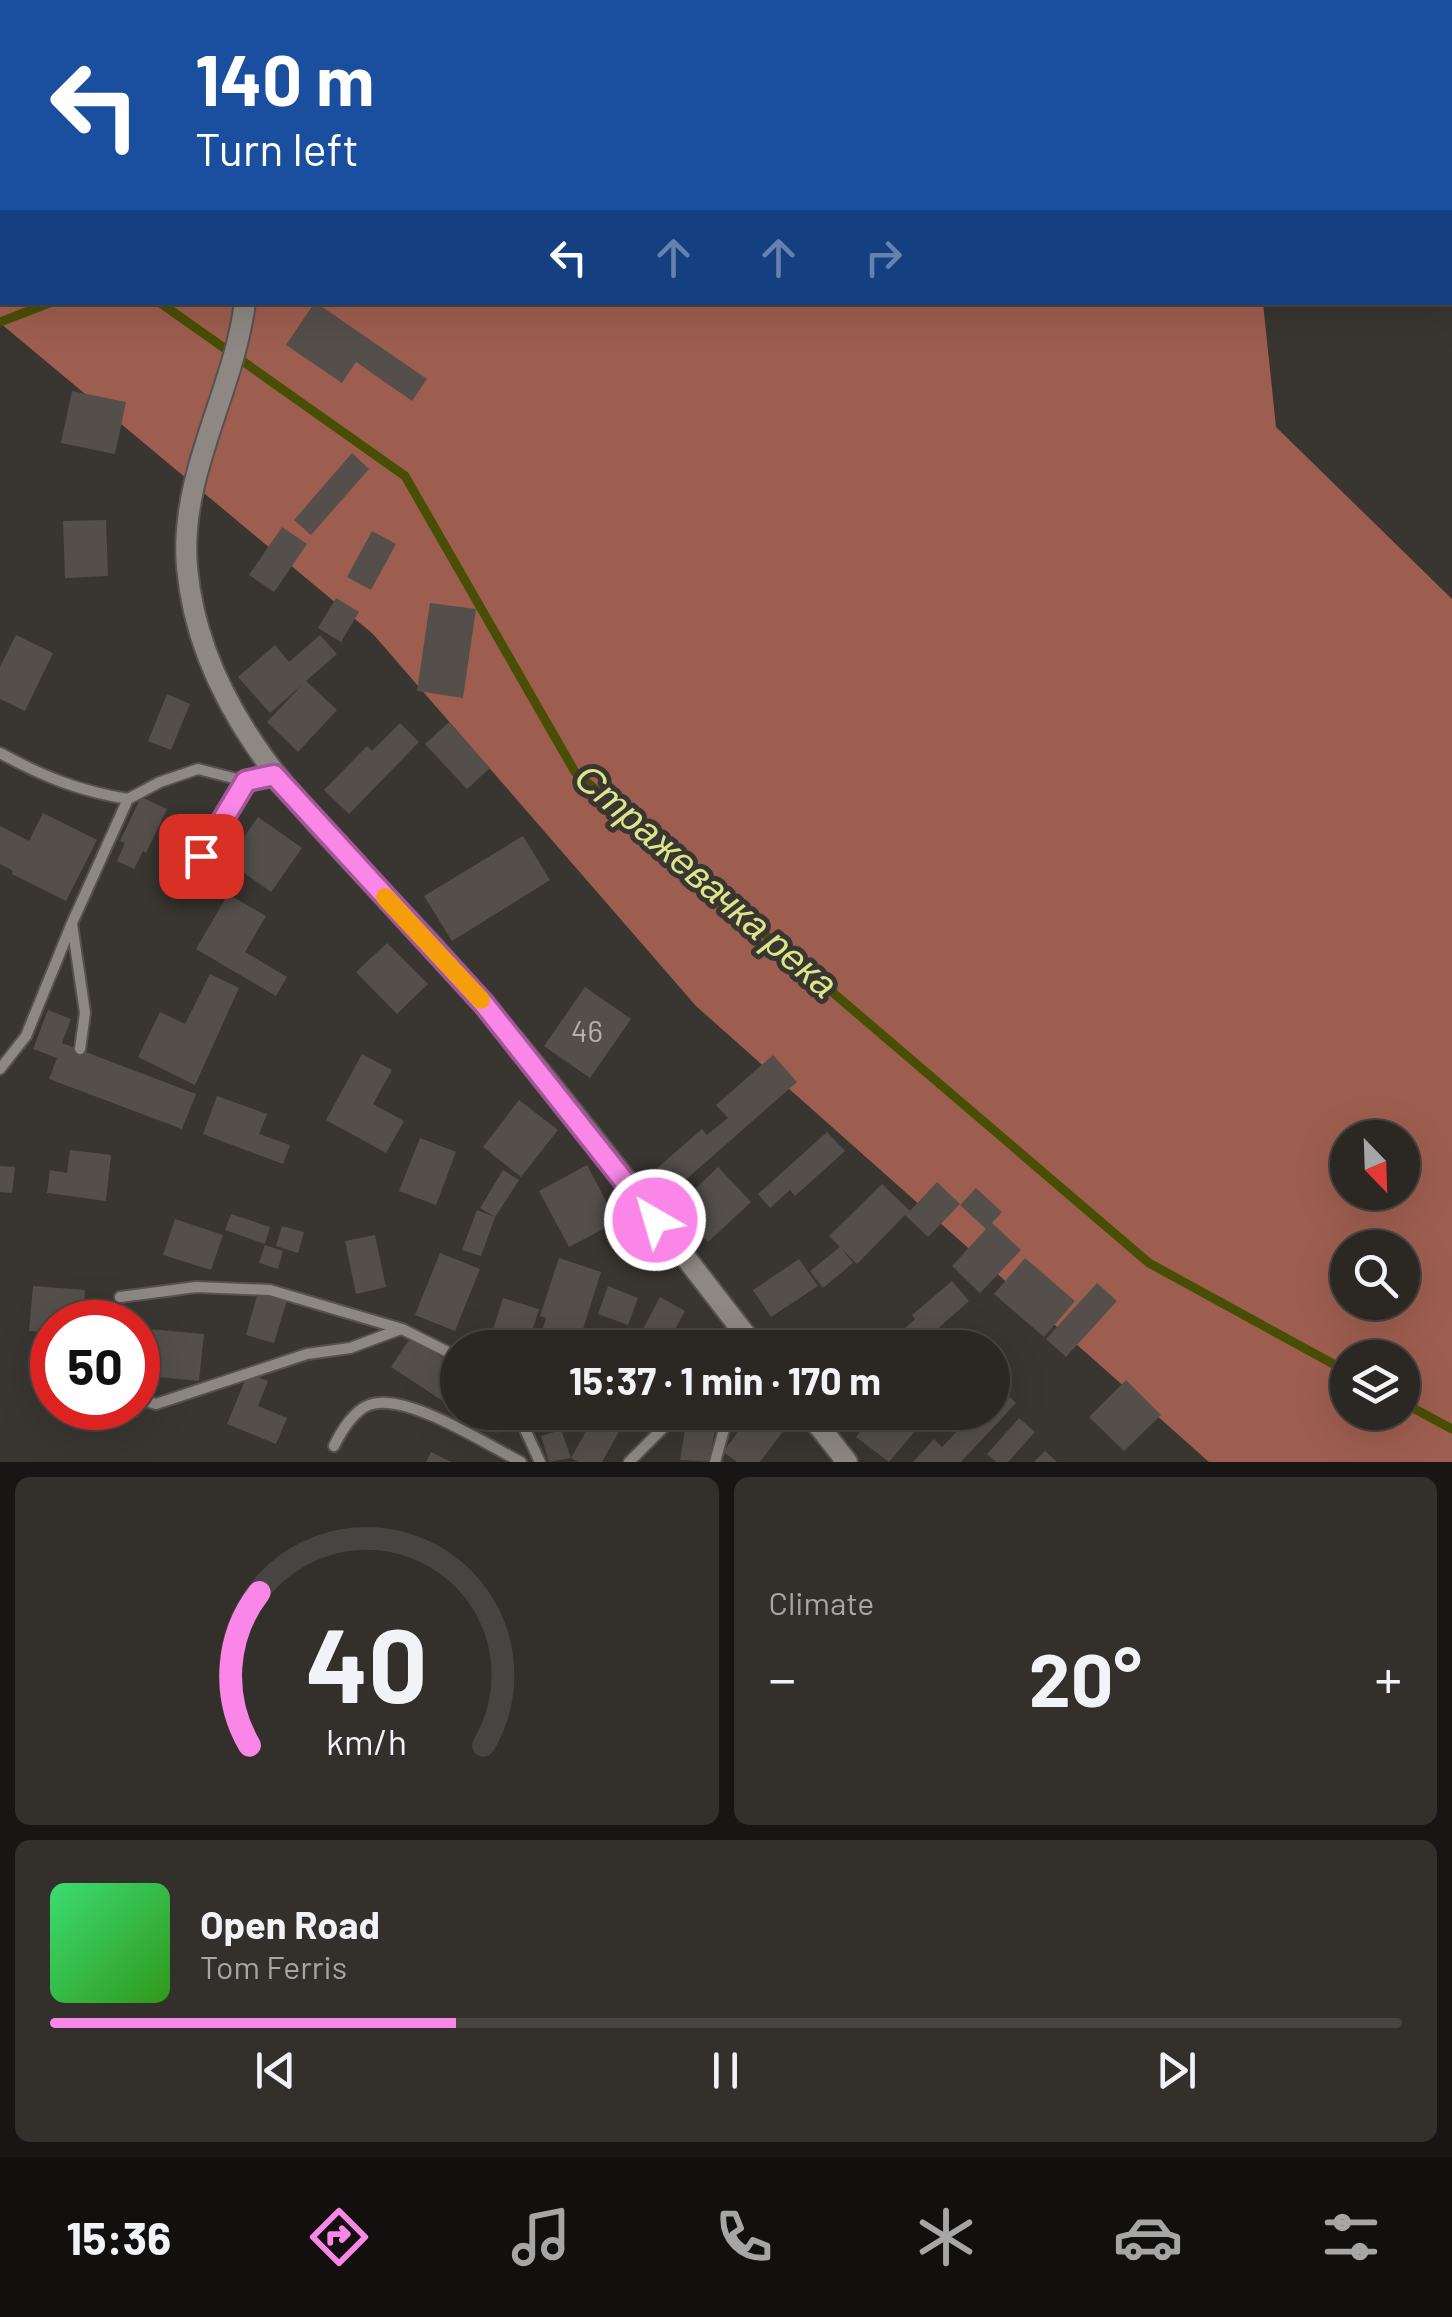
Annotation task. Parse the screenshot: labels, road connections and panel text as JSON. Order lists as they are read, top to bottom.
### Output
{
  "water": ["Стражевачка река"],
  "house_numbers": ["46"],
  "north": "bottom right",
  "page": {
    "turn": ["140 m", "Turn left"],
    "limit": "50",
    "trip": "15:37 · 1 min · 170 m",
    "tile": "Climate",
    "heat": ["−", "20°", "+"],
    "song": ["Open Road", "Tom Ferris"],
    "tabs": "15:36",
    "gauge": ["40", "km/h"]
  }
}
